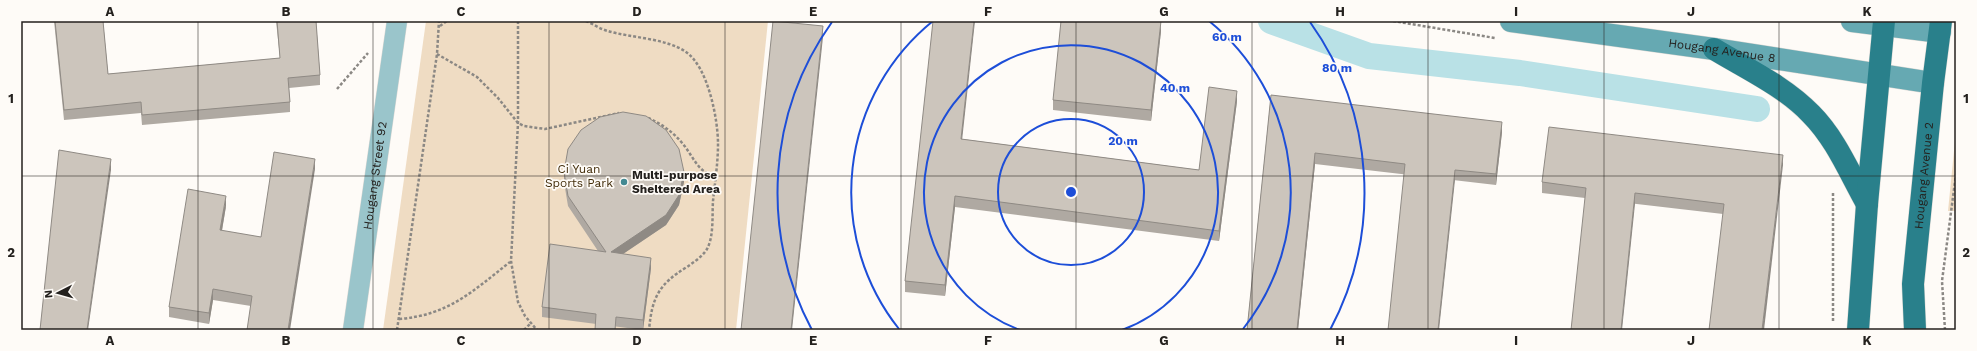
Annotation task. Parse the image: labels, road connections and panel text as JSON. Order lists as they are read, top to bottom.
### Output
{
  "streets": {
    "highway": ["Hougang Avenue 2"],
    "main road": ["Hougang Avenue 8"],
    "street": ["Hougang Street 92"]
  },
  "crossings": [
    ["Hougang Avenue 8", "Hougang Avenue 2"]
  ],
  "parks": ["Ci Yuan Sports Park"],
  "places": ["Multi-purpose Sheltered Area"],
  "north": "left",
  "grid": {
    "columns": [
      "A",
      "B",
      "C",
      "D",
      "E",
      "F",
      "G",
      "H",
      "I",
      "J",
      "K"
    ],
    "rows": ["1", "2"]
  },
  "rings": [
    "60 m",
    "80 m",
    "40 m",
    "20 m"
  ]
}
